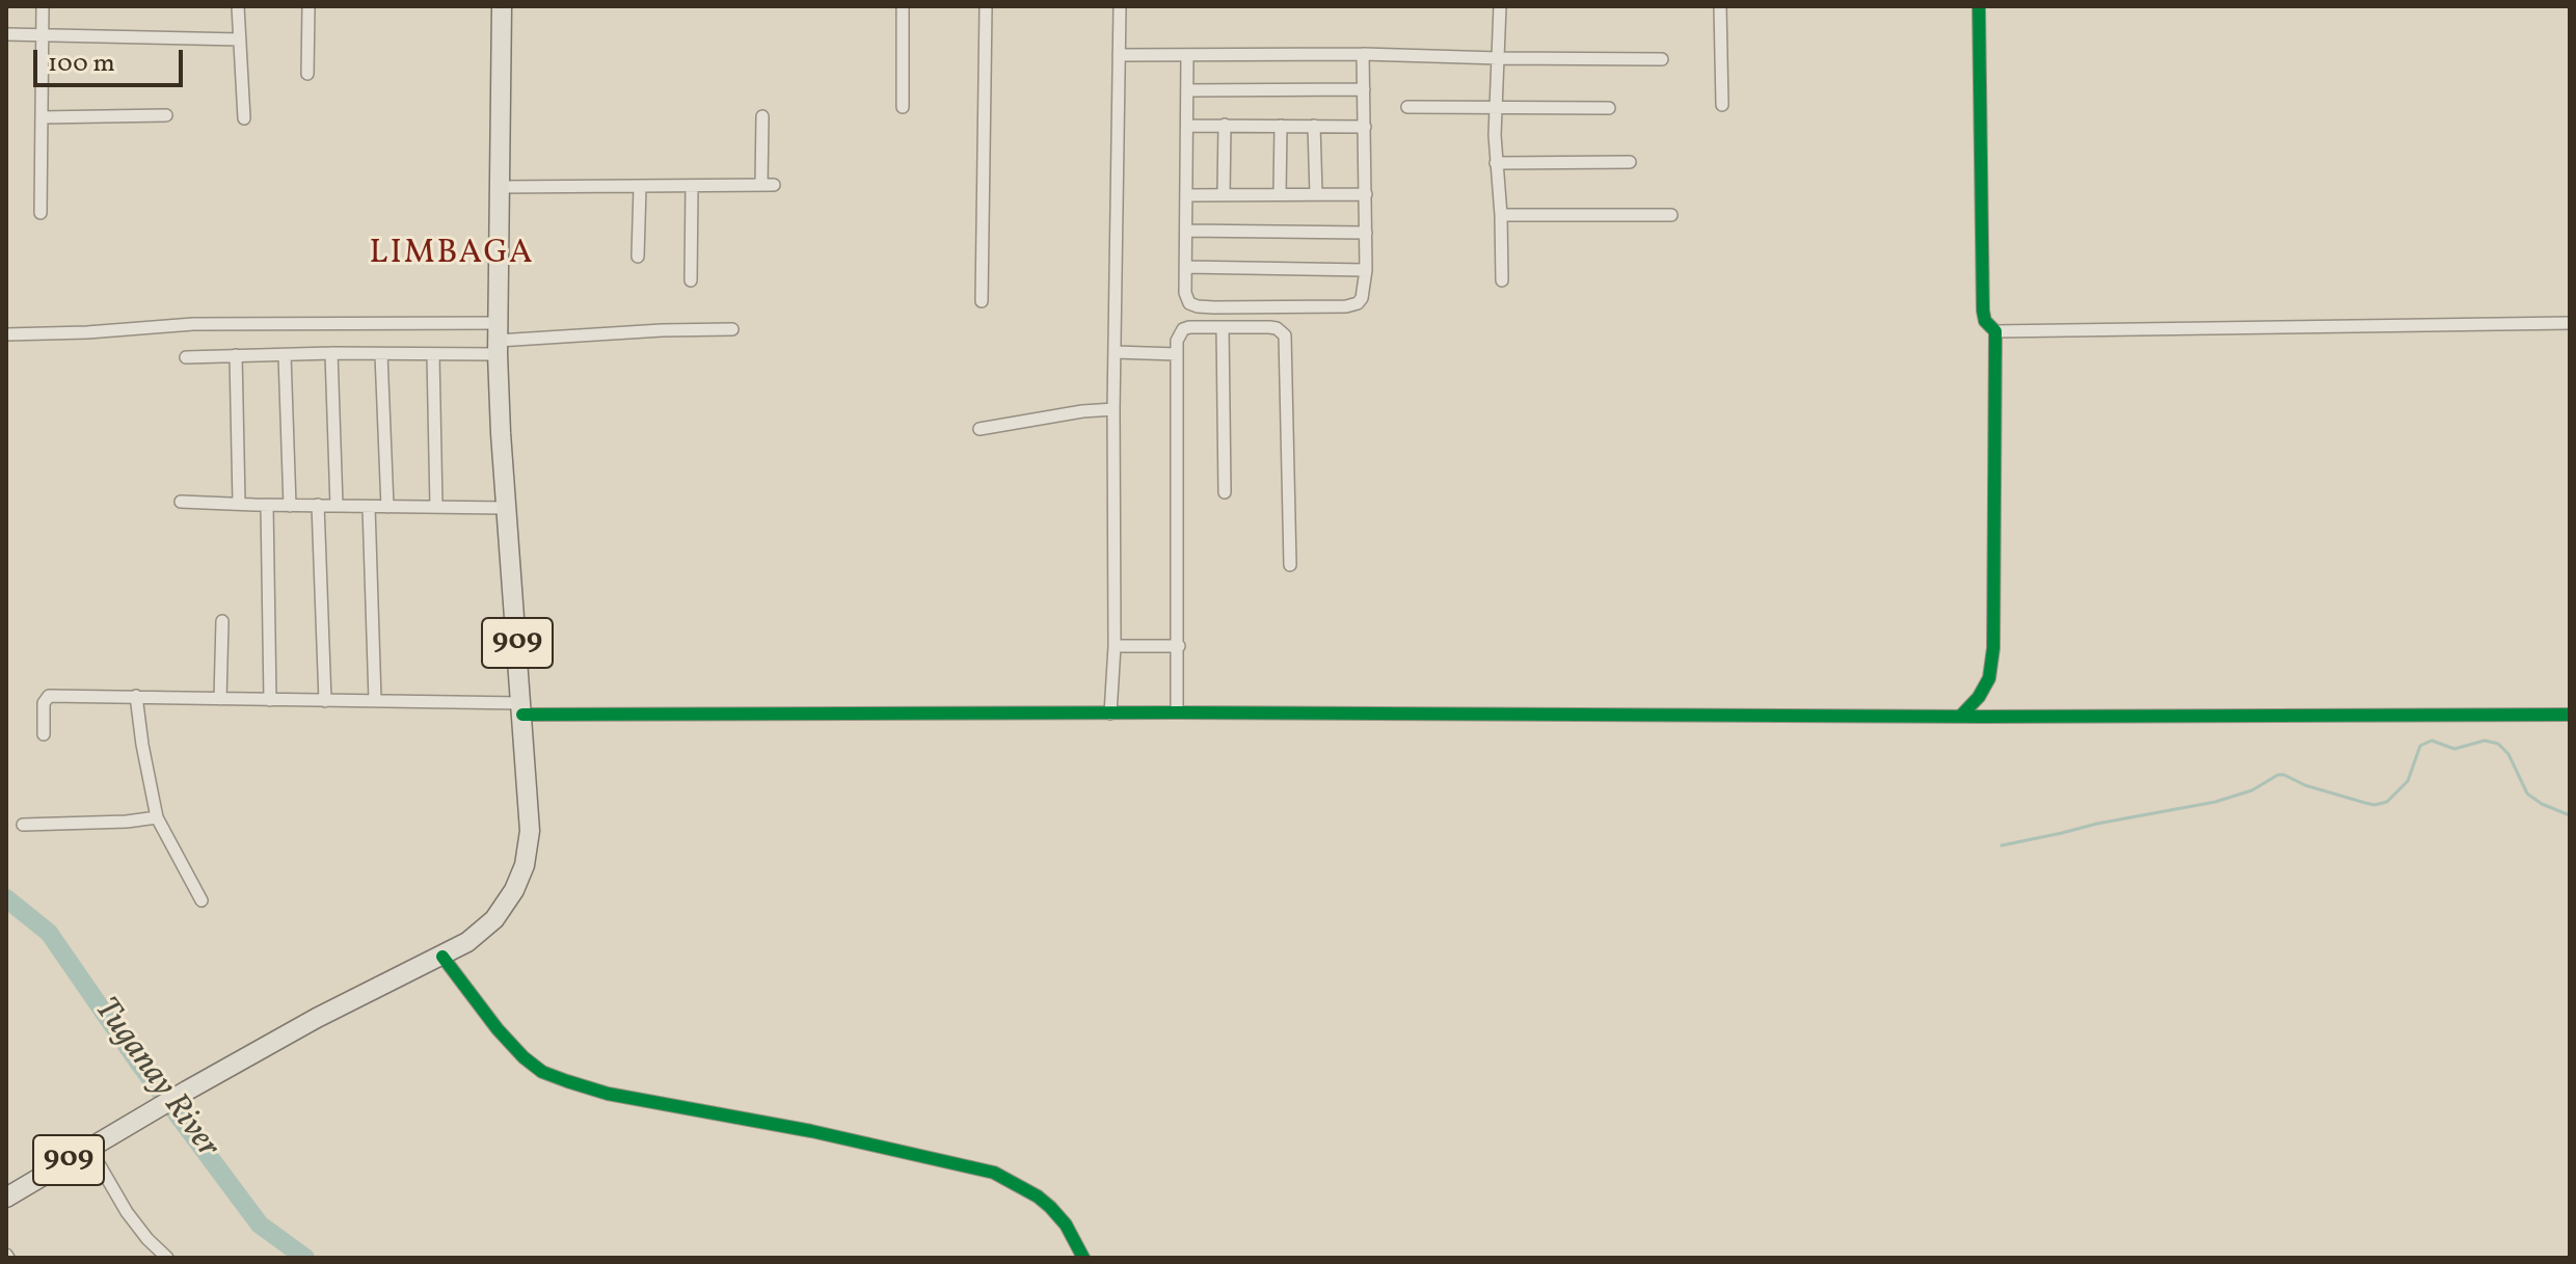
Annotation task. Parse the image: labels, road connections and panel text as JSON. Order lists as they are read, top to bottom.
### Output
{
  "streets": {
    "main road": ["909"]
  },
  "districts": ["LIMBAGA"],
  "water": ["Tuganay River"],
  "scale_bar": "100 m"
}
